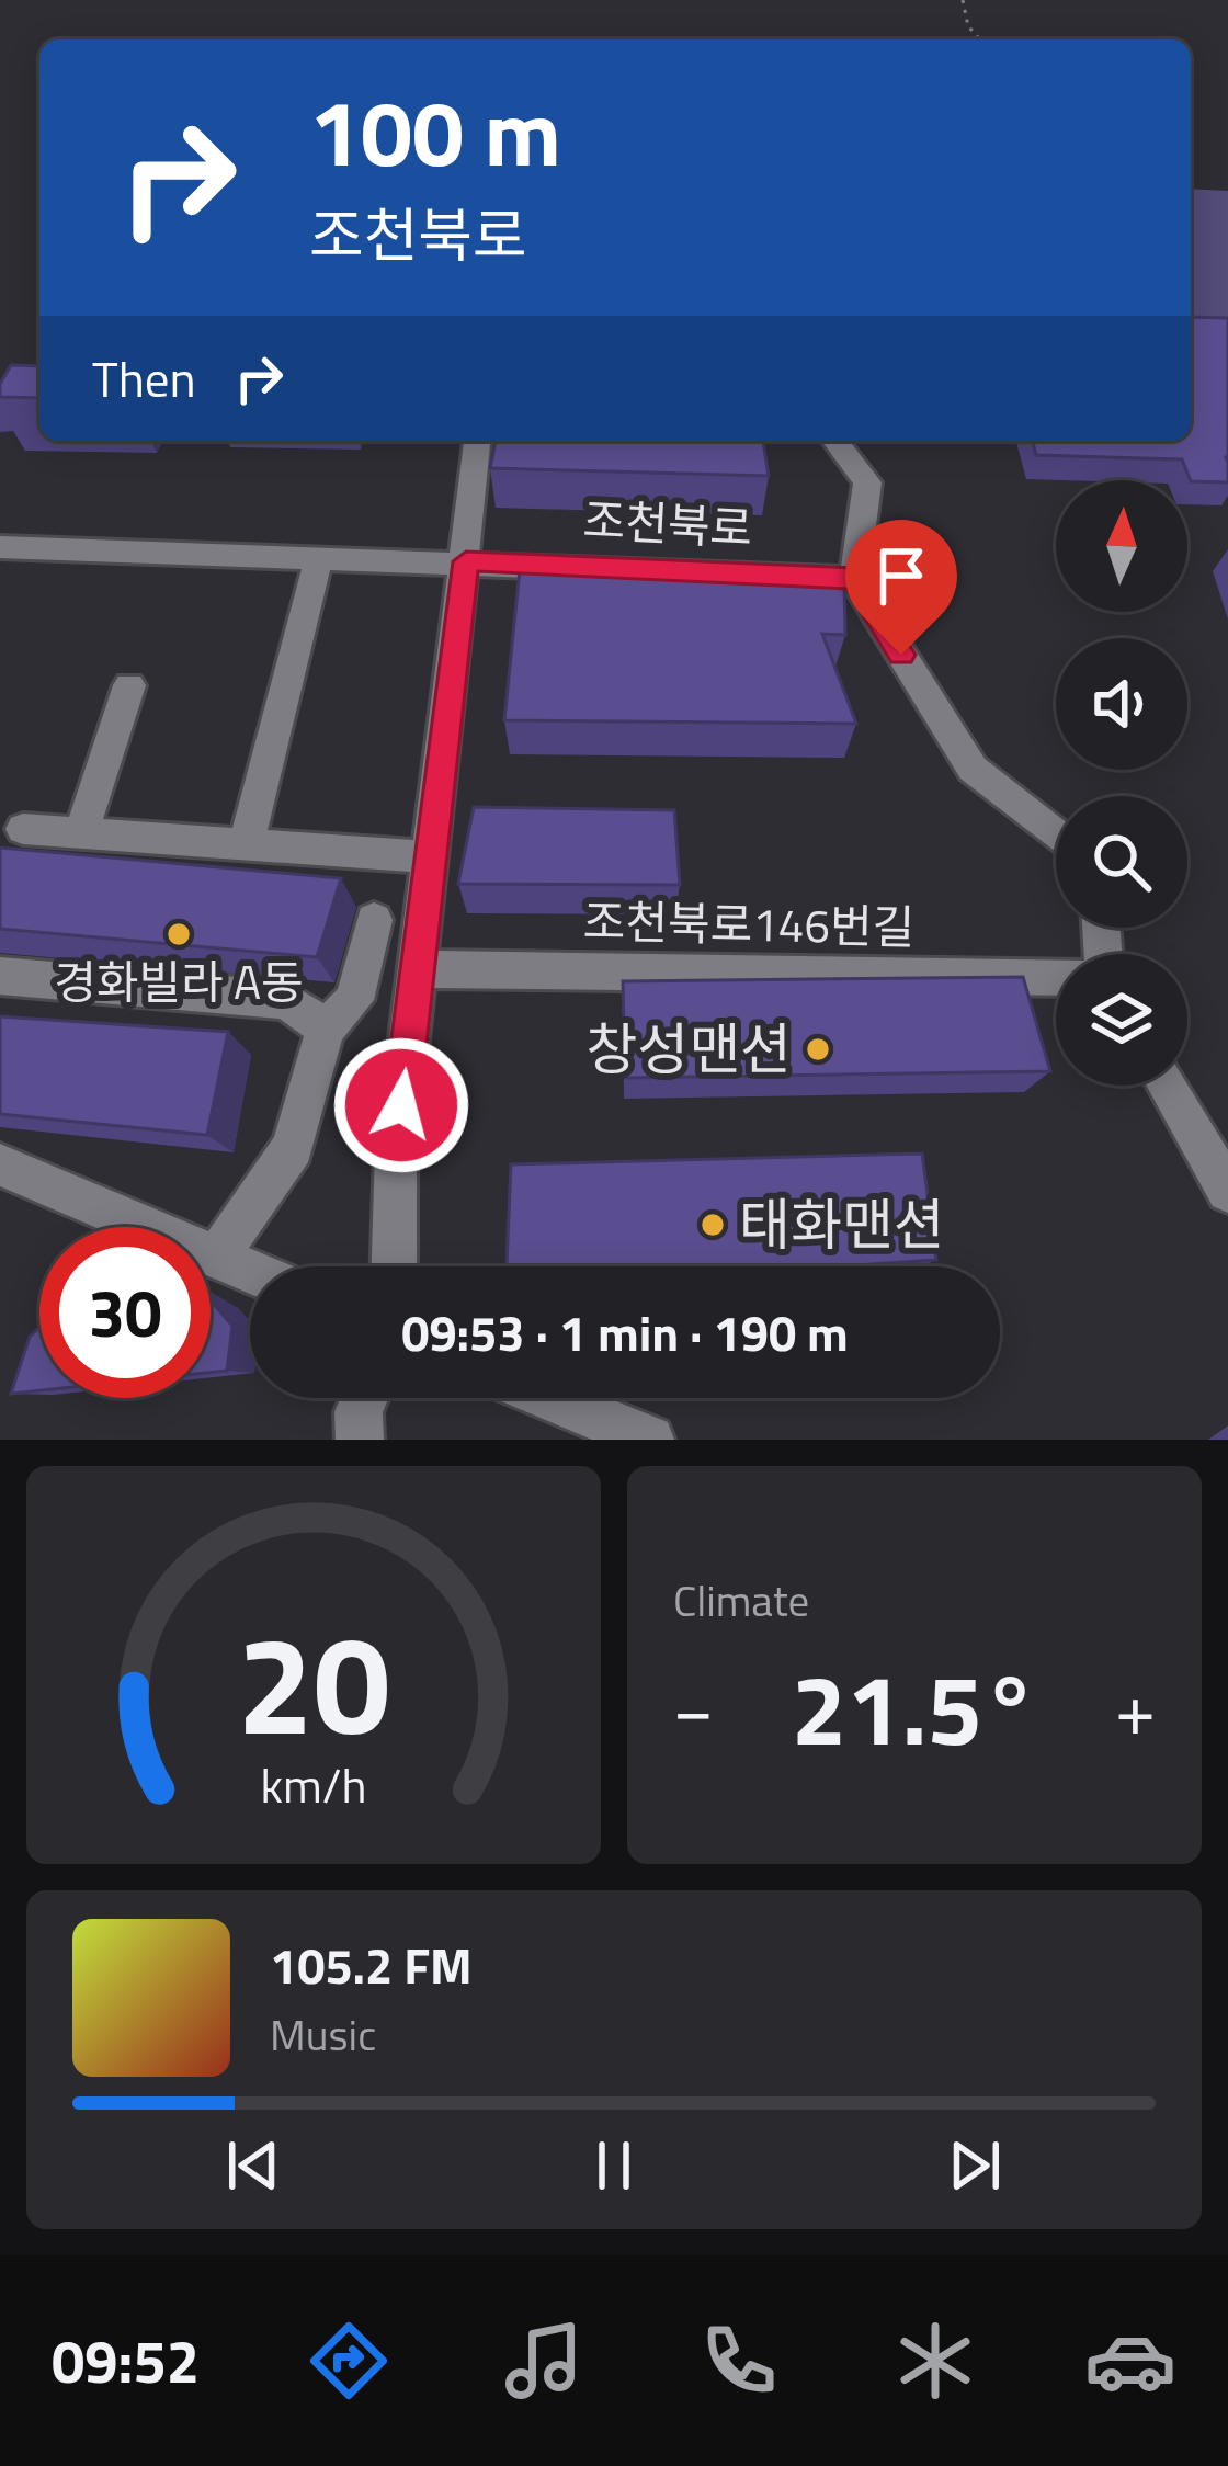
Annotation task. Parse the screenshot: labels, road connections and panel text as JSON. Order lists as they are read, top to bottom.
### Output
{
  "streets": {
    "street": ["조천북로", "조천북로146번길"]
  },
  "places": ["경화빌라 A동", "창성맨션", "태화맨션"],
  "north": "top",
  "page": {
    "turn": ["100 m", "조천북로"],
    "then": "Then",
    "limit": "30",
    "trip": "09:53 · 1 min · 190 m",
    "tile": "Climate",
    "heat": ["−", "21.5°", "+"],
    "song": ["105.2 FM", "Music"],
    "tabs": "09:52",
    "gauge": ["20", "km/h"]
  }
}
